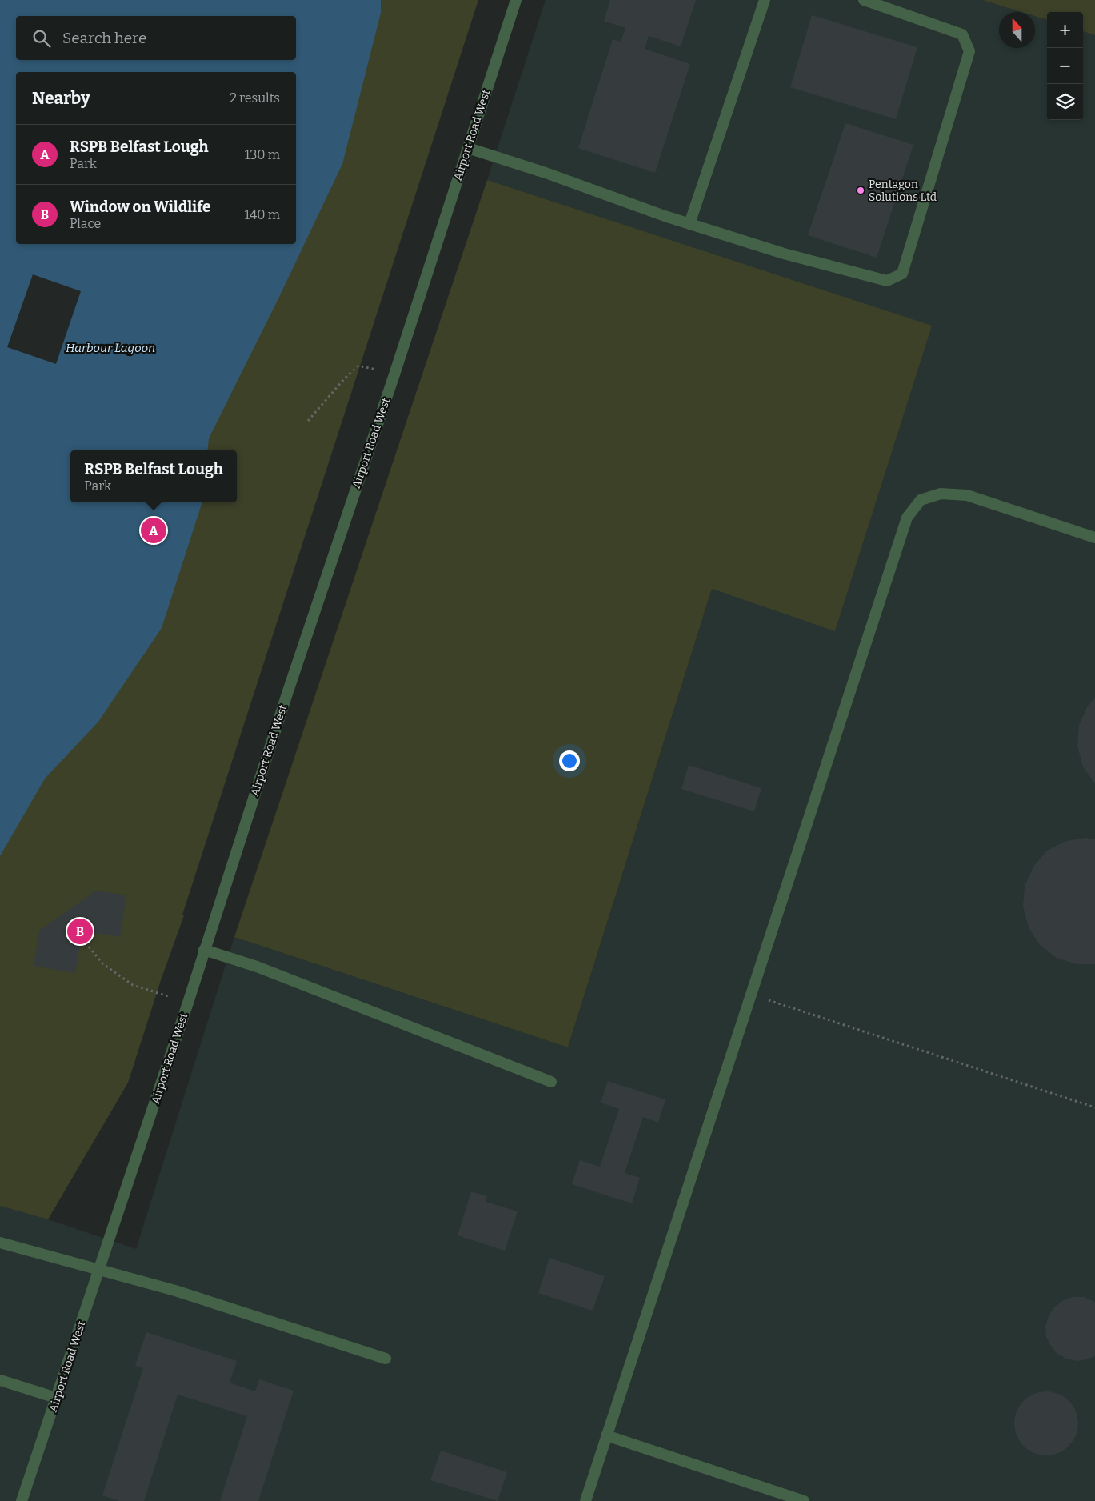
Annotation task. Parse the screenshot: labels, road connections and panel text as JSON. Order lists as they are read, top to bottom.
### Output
{
  "streets": {
    "street": ["Airport Road West"]
  },
  "water": ["Harbour Lagoon"],
  "places": ["Pentagon Solutions Ltd"],
  "north": "top",
  "page": {
    "map_buttons": ["+", "−"],
    "search": "Search here",
    "heading": ["Nearby", "2 results"],
    "list": [
      {
        "mark": "A",
        "name": "RSPB Belfast Lough",
        "note": "Park",
        "value": "130 m"
      },
      {
        "mark": "B",
        "name": "Window on Wildlife",
        "note": "Place",
        "value": "140 m"
      }
    ],
    "popup": ["RSPB Belfast Lough", "Park"],
    "pins": ["A", "B"]
  }
}
